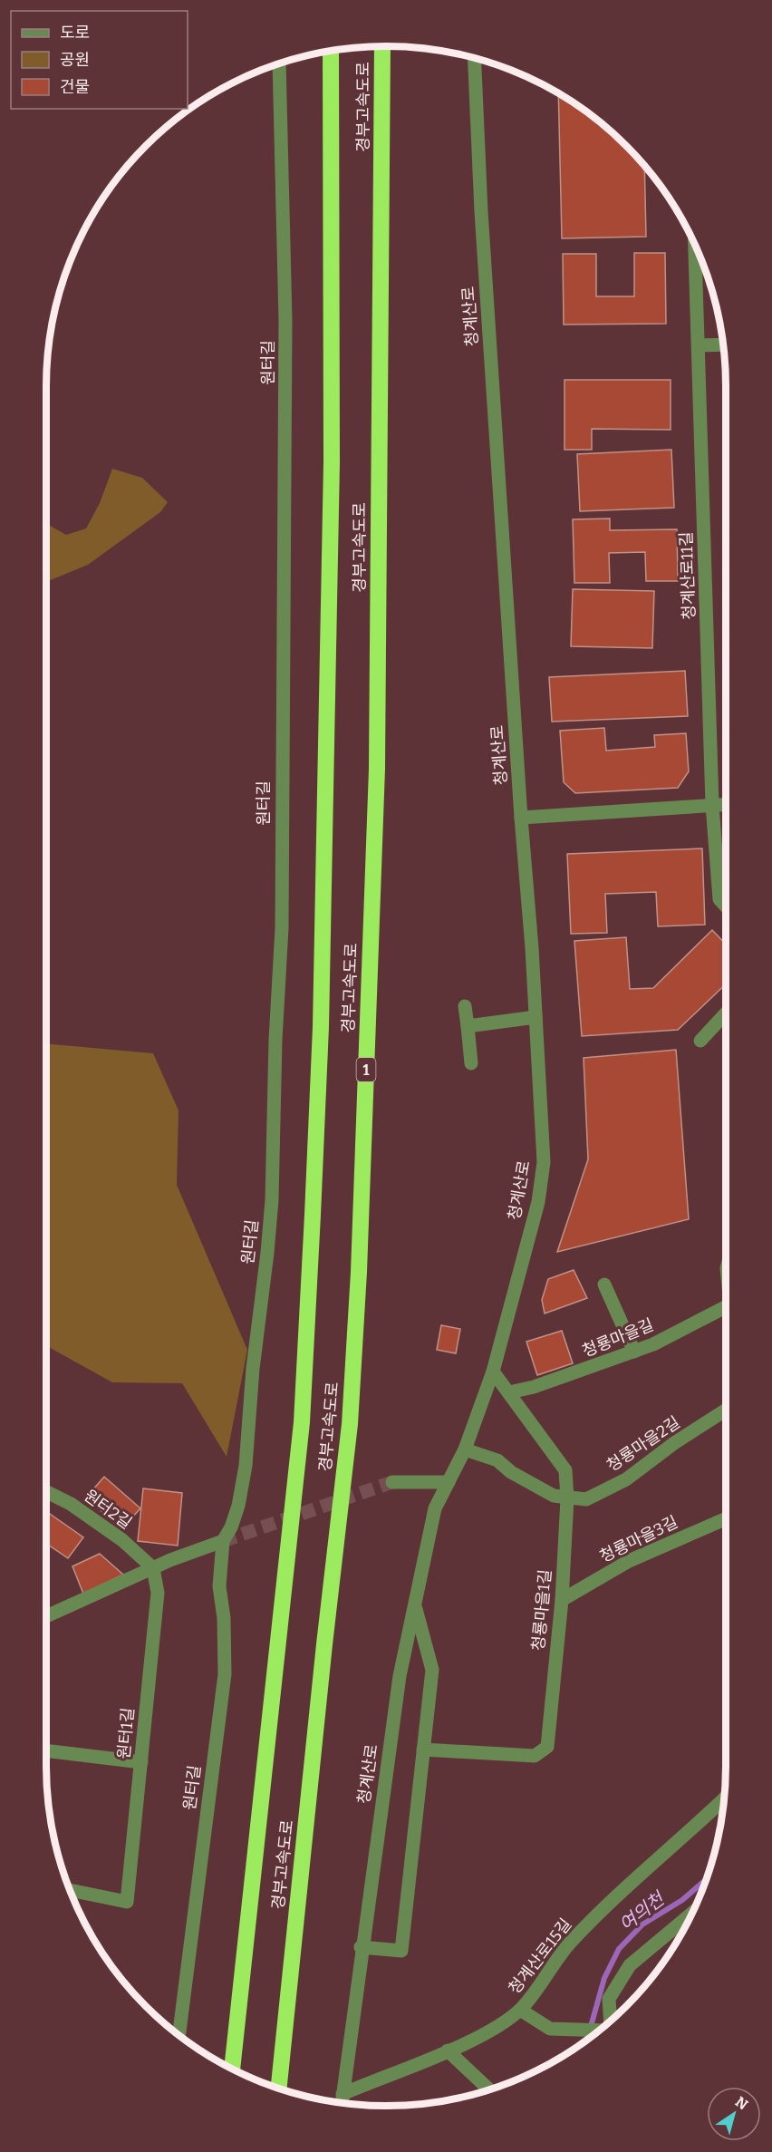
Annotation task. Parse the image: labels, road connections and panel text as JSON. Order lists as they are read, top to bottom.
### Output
{
  "streets": {
    "highway": ["경부고속도로", "1"],
    "street": [
      "청계산로",
      "원터길",
      "청계산로11길",
      "청룡마을길",
      "청룡마을2길",
      "원터2길",
      "청룡마을3길",
      "청룡마을1길",
      "원터1길",
      "청계산로15길"
    ]
  },
  "crossings": [
    ["청계산로", "청룡마을1길"],
    ["청계산로", "청계산로15길"],
    ["청룡마을길", "청룡마을1길"],
    ["청룡마을2길", "청룡마을1길"],
    ["원터2길", "원터1길"],
    ["청룡마을3길", "청룡마을1길"]
  ],
  "water": ["여의천"],
  "legend": ["도로", "공원", "건물"],
  "north": "top right"
}
